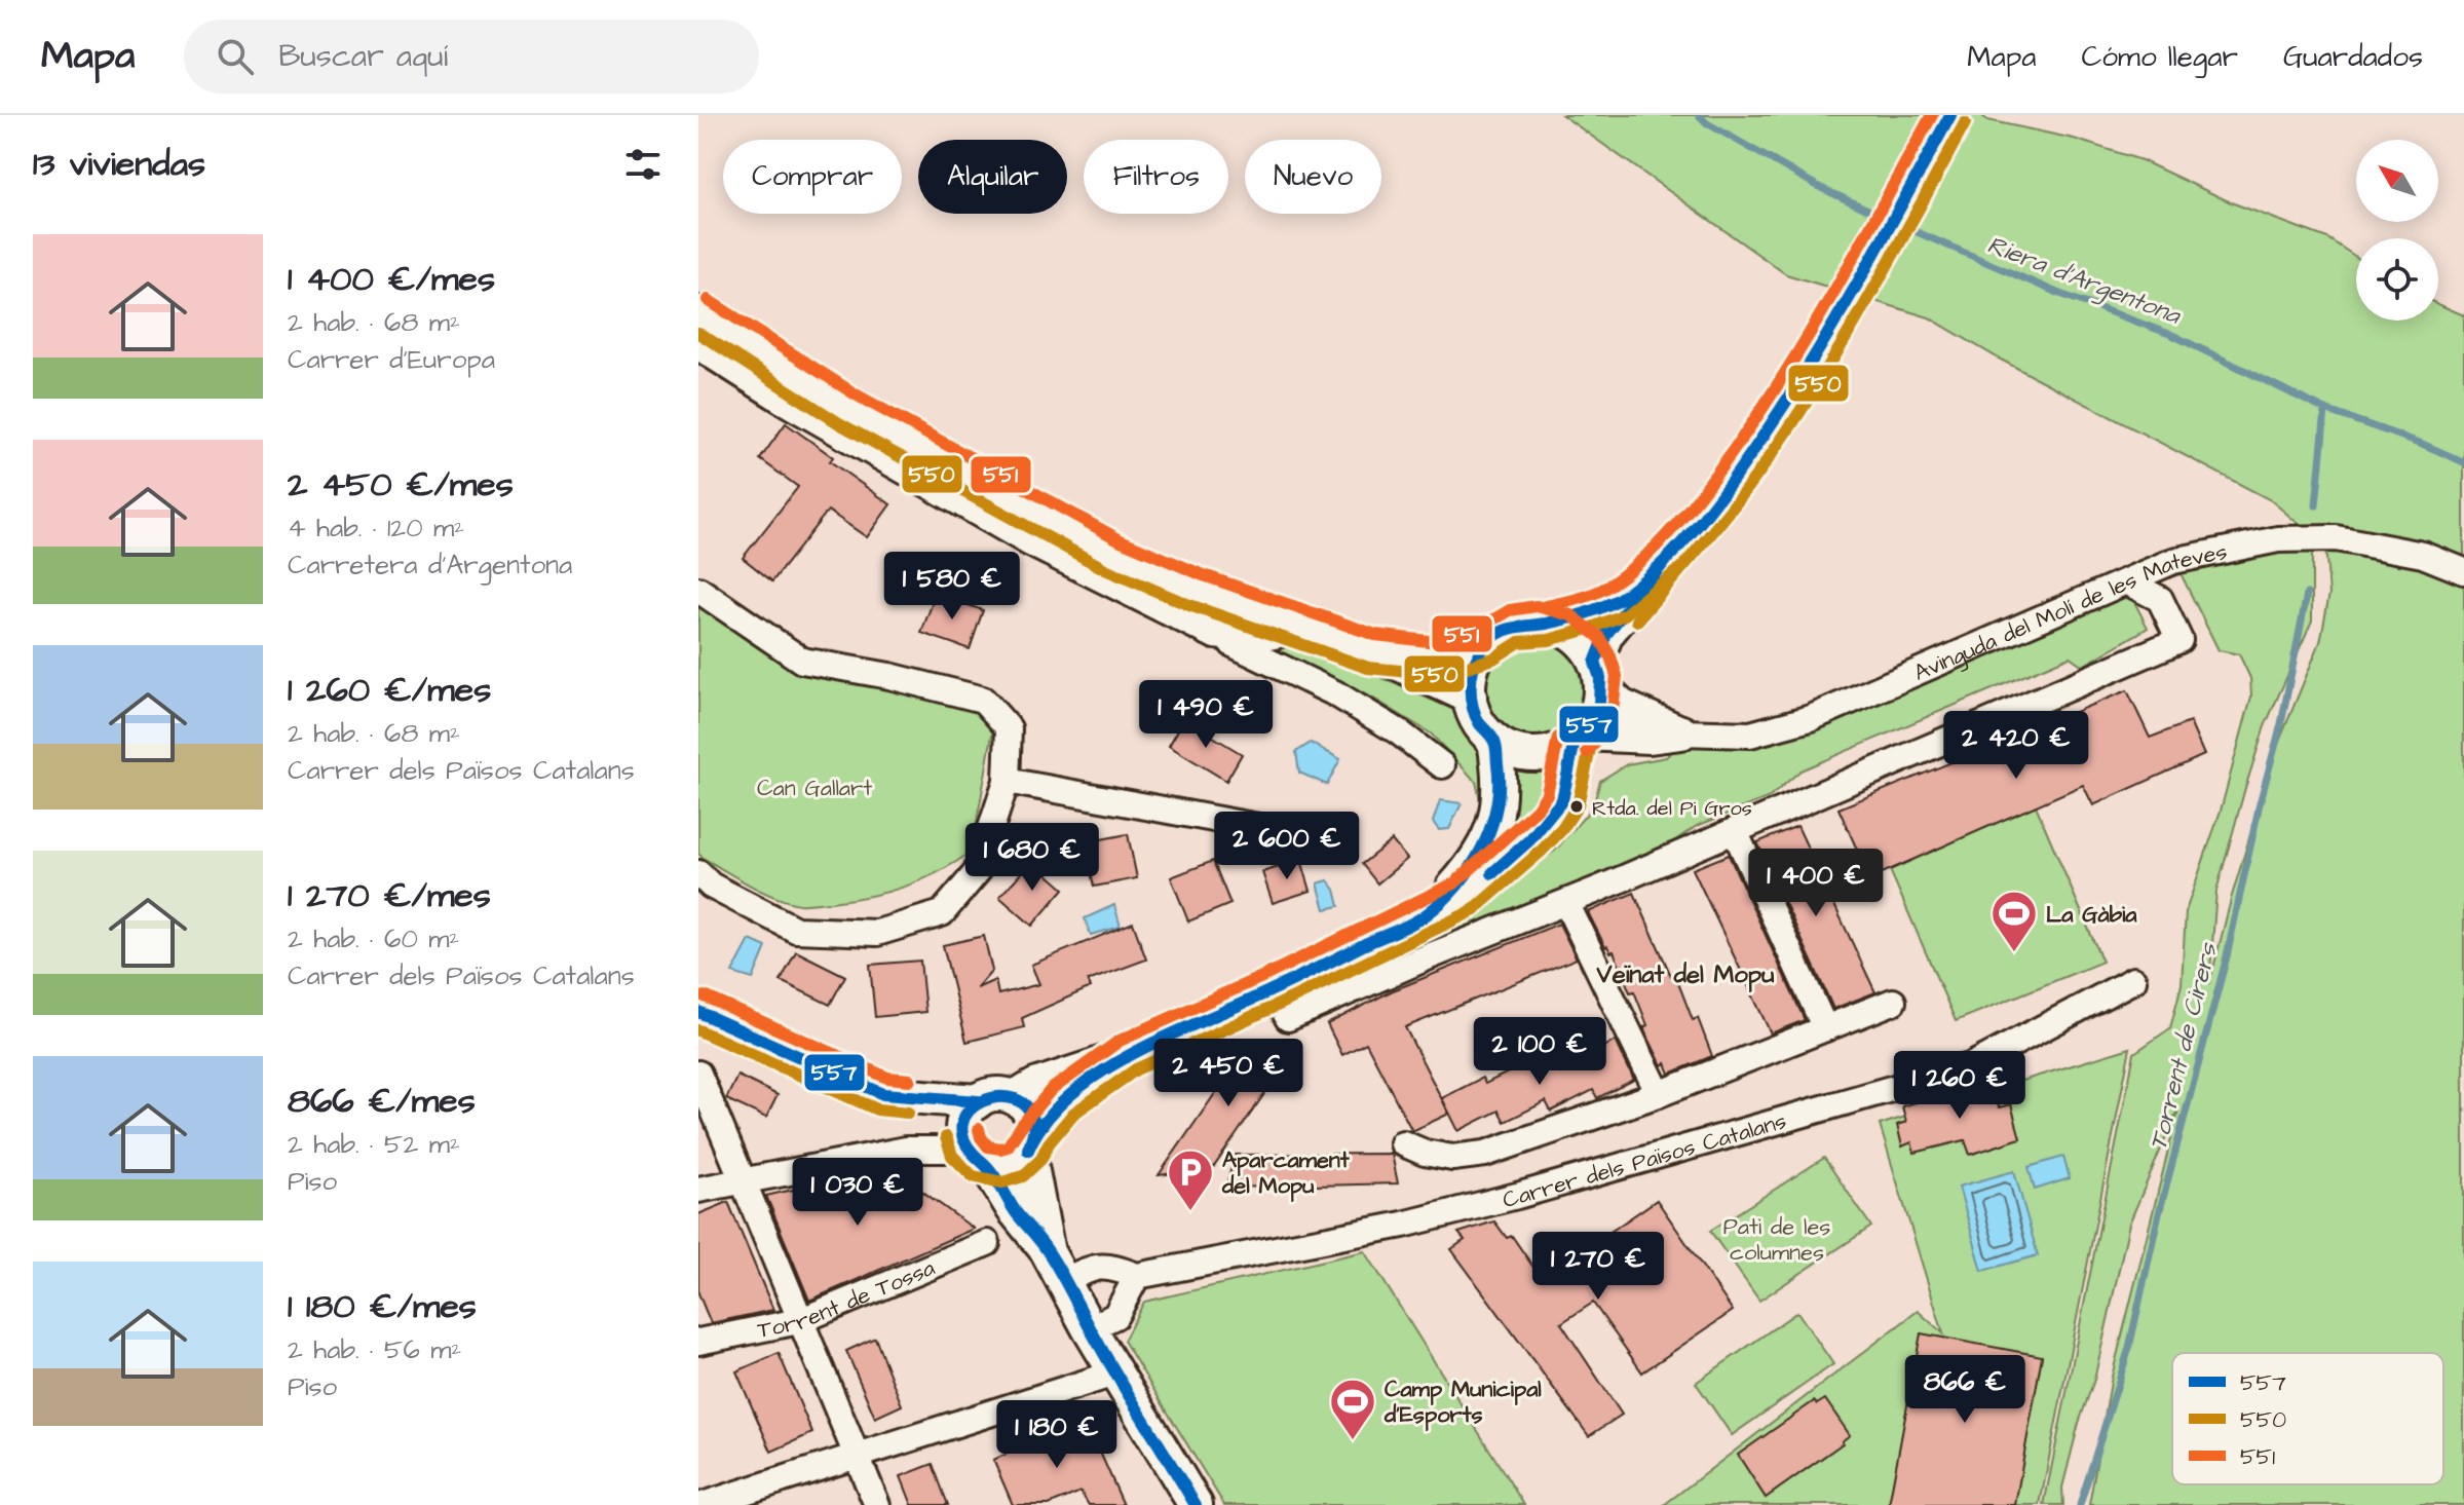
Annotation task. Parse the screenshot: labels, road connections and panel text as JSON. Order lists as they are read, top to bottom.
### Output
{
  "streets": {
    "street": ["Avinguda del Molí de les Mateves", "Carrer dels Països Catalans", "Torrent de Tossa"]
  },
  "districts": ["Veïnat del Mopu"],
  "water": ["Riera d'Argentona", "Torrent de Cirers"],
  "parks": ["Can Gallart", "Pati de les columnes"],
  "places": {
    "other": ["Rtda. del Pi Gros"],
    "sports": ["La Gàbia", "Camp Municipal d'Esports"],
    "parking": ["Aparcament del Mopu"]
  },
  "lines": ["transit line 557", "transit line 551", "transit line 550"],
  "legend": ["557", "550", "551"],
  "north": "top left",
  "page": {
    "header": "Mapa",
    "search": "Buscar aquí",
    "nav": ["Mapa", "Cómo llegar", "Guardados"],
    "heading": "13 viviendas",
    "chip": [
      "Comprar",
      "Alquilar",
      "Filtros",
      "Nuevo"
    ],
    "list": [
      {
        "name": "1 400 €/mes",
        "note": "2 hab. · 68 m² · Carrer d'Europa"
      },
      {
        "name": "2 450 €/mes",
        "note": "4 hab. · 120 m² · Carretera d'Argentona"
      },
      {
        "name": "1 260 €/mes",
        "note": "2 hab. · 68 m² · Carrer dels Països Catalans"
      },
      {
        "name": "1 270 €/mes",
        "note": "2 hab. · 60 m² · Carrer dels Països Catalans"
      },
      {
        "name": "866 €/mes",
        "note": "2 hab. · 52 m² · Piso"
      },
      {
        "name": "1 180 €/mes",
        "note": "2 hab. · 56 m² · Piso"
      }
    ],
    "price": [
      "1 580 €",
      "1 490 €",
      "2 420 €",
      "2 600 €",
      "1 680 €",
      "1 400 €",
      "2 100 €",
      "2 450 €",
      "1 260 €",
      "1 030 €",
      "1 270 €",
      "866 €",
      "1 180 €"
    ]
  }
}
